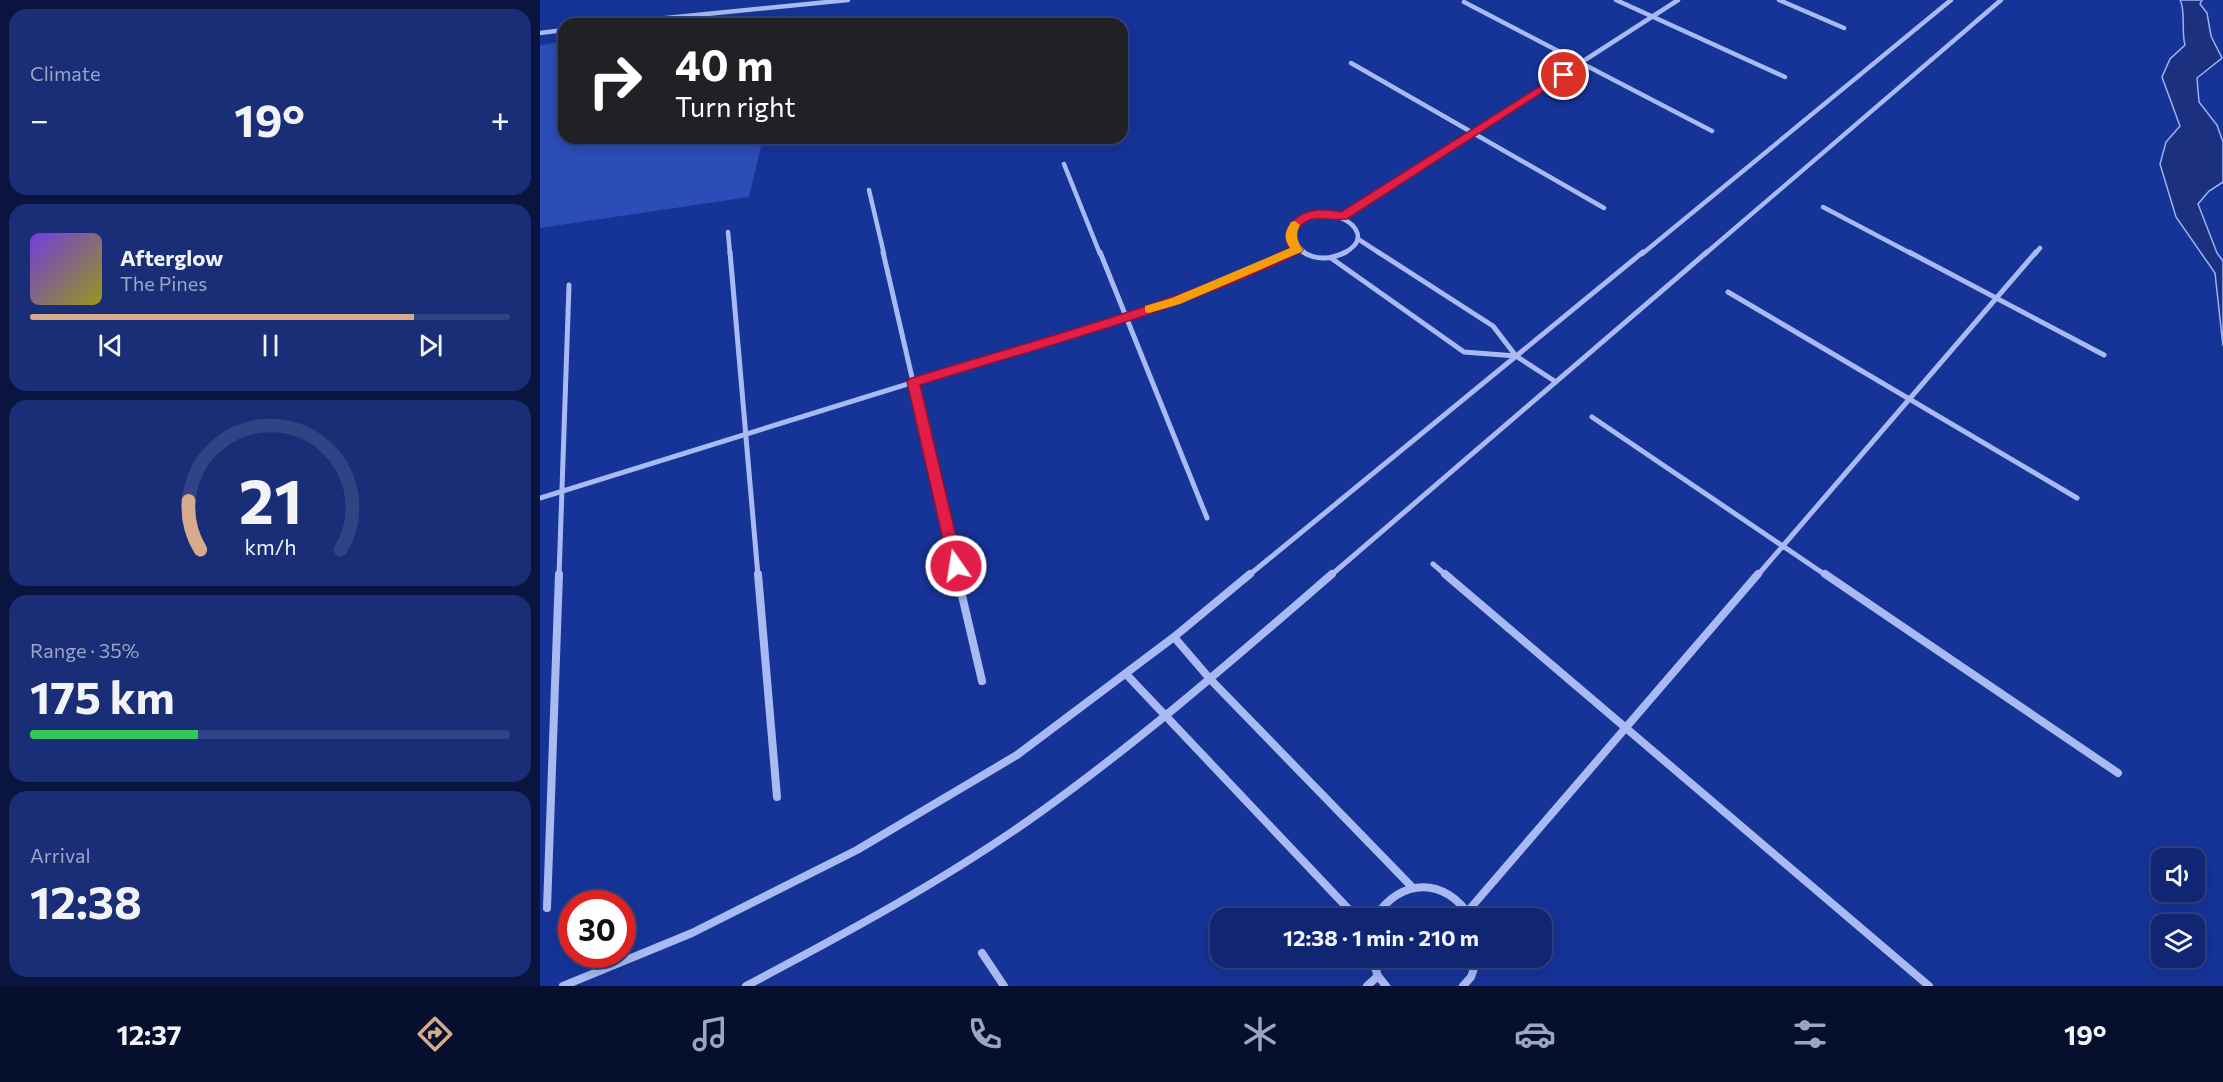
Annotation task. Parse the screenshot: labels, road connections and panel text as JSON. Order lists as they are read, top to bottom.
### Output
{
  "page": {
    "tile": [
      "Climate",
      ["Range · 35%", "175 km"],
      ["Arrival", "12:38"]
    ],
    "turn": ["40 m", "Turn right"],
    "heat": ["−", "19°", "+"],
    "song": ["Afterglow", "The Pines"],
    "limit": "30",
    "trip": "12:38 · 1 min · 210 m",
    "tabs": ["12:37", "19°"],
    "gauge": ["21", "km/h"]
  }
}
